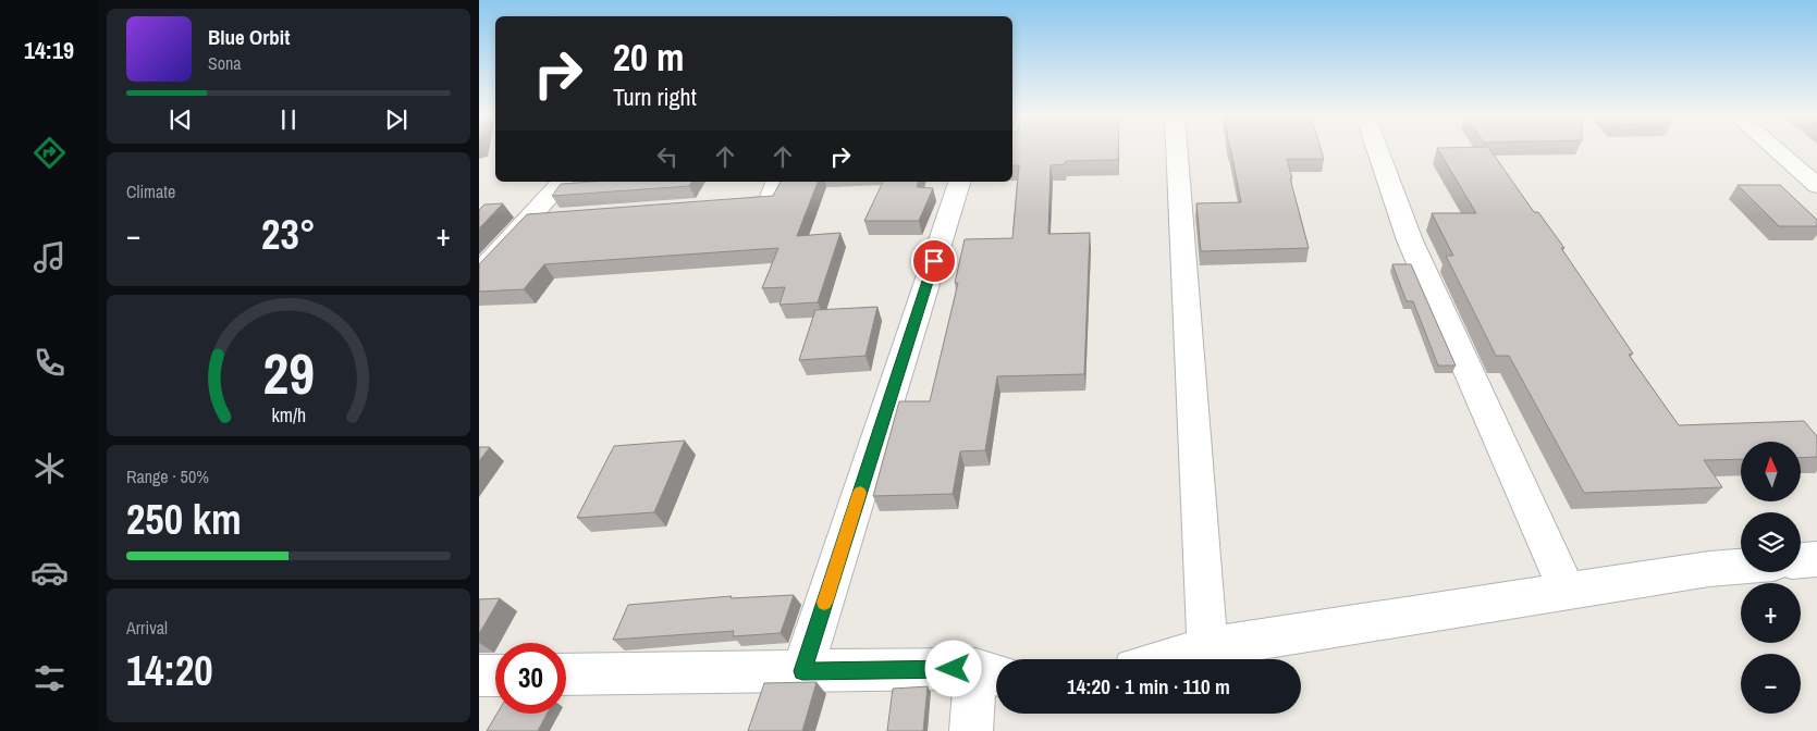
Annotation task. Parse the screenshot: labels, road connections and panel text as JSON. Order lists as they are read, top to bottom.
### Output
{
  "north": "top",
  "page": {
    "tabs": "14:19",
    "song": ["Blue Orbit", "Sona"],
    "turn": ["20 m", "Turn right"],
    "tile": [
      "Climate",
      ["Range · 50%", "250 km"],
      ["Arrival", "14:20"]
    ],
    "heat": ["−", "23°", "+"],
    "map_buttons": ["+", "−"],
    "limit": "30",
    "trip": "14:20 · 1 min · 110 m",
    "gauge": ["29", "km/h"]
  }
}
